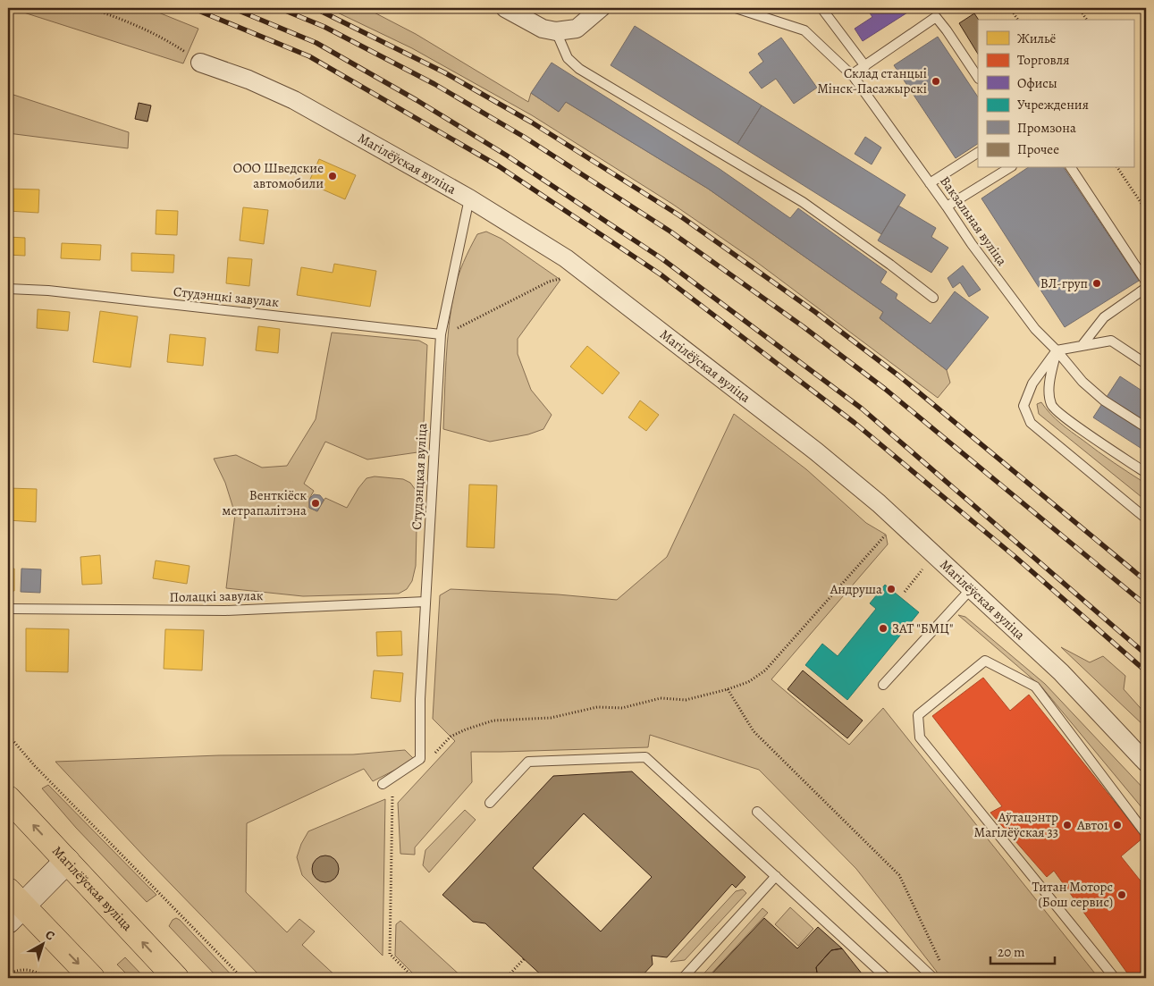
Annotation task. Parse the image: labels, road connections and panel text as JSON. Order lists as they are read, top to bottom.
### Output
{
  "streets": {
    "main road": ["Магілёўская вуліца"],
    "lane": [
      "Вакзальная вуліца",
      "Студэнцкі завулак",
      "Студэнцкая вуліца",
      "Полацкі завулак"
    ]
  },
  "crossings": [
    ["Магілёўская вуліца", "Студэнцкая вуліца"],
    ["Студэнцкі завулак", "Студэнцкая вуліца"],
    ["Студэнцкая вуліца", "Полацкі завулак"]
  ],
  "places": [
    "Склад станцыі Мінск-Пасажырскі",
    "ООО Шведские автомобили",
    "ВЛ-груп",
    "Венткіёск метрапалітэна",
    "Андруша",
    "ЗАТ \"БМЦ\"",
    "Аўтацэнтр Магілёўская 33",
    "Авто1",
    "Титан Моторс (Бош сервис)"
  ],
  "legend": [
    "Жильё",
    "Торговля",
    "Офисы",
    "Учреждения",
    "Промзона",
    "Прочее"
  ],
  "scale_bar": "20 m",
  "north": "top right"
}
